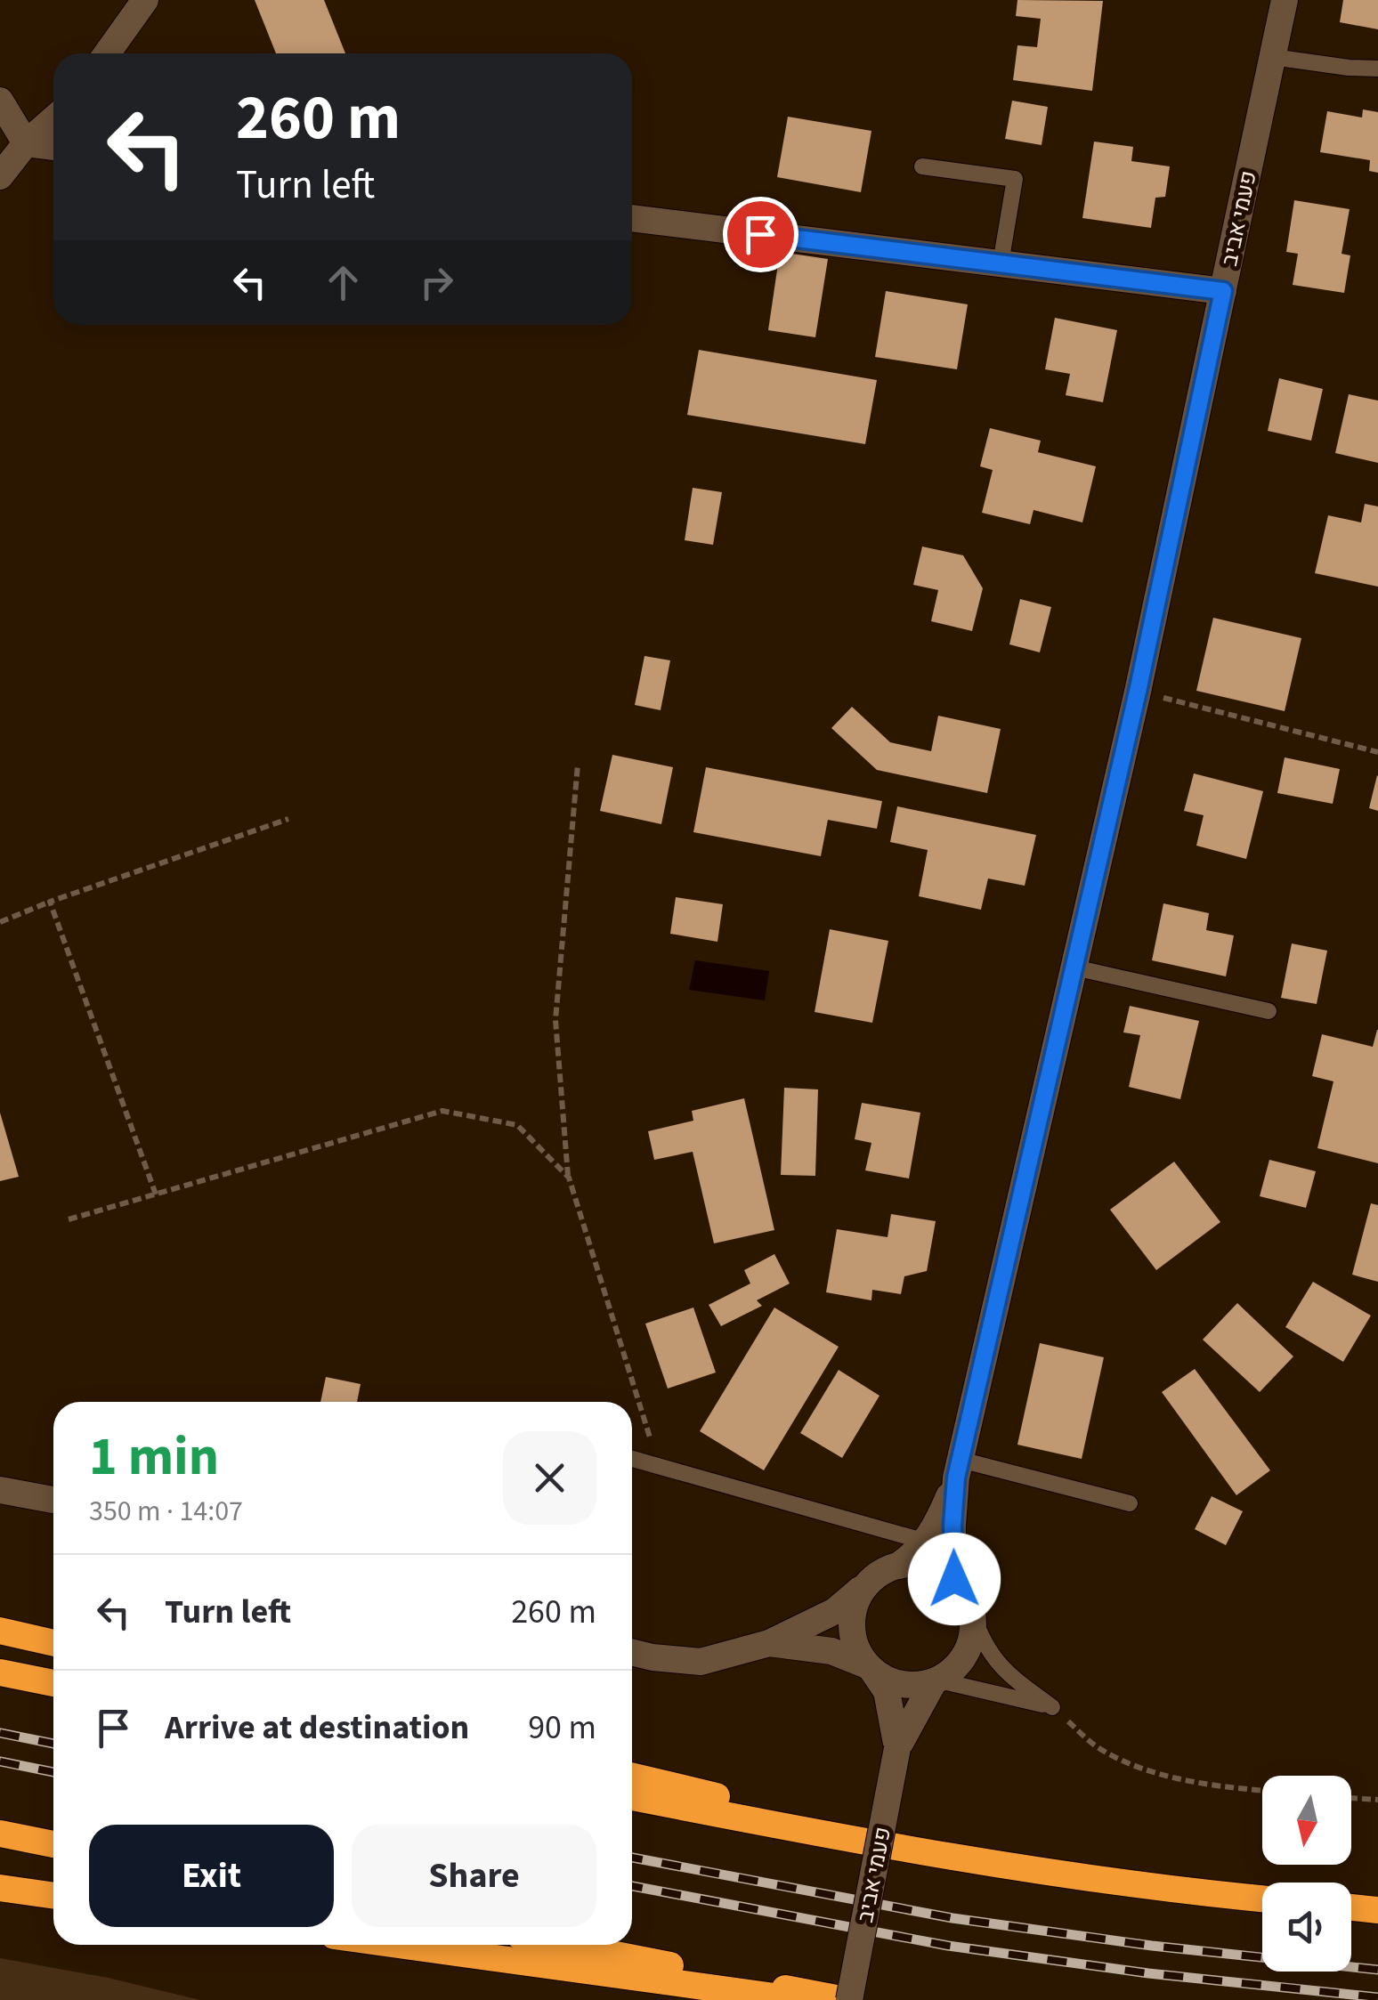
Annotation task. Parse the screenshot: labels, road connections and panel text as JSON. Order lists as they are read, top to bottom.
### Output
{
  "streets": {
    "street": ["פעמי אביב"]
  },
  "north": "bottom",
  "page": {
    "turn": ["260 m", "Turn left"],
    "heading": ["1 min", "350 m · 14:07"],
    "list": [
      {
        "name": "Turn left",
        "value": "260 m"
      },
      {
        "name": "Arrive at destination",
        "value": "90 m"
      }
    ],
    "buttons": ["Exit", "Share"]
  }
}
